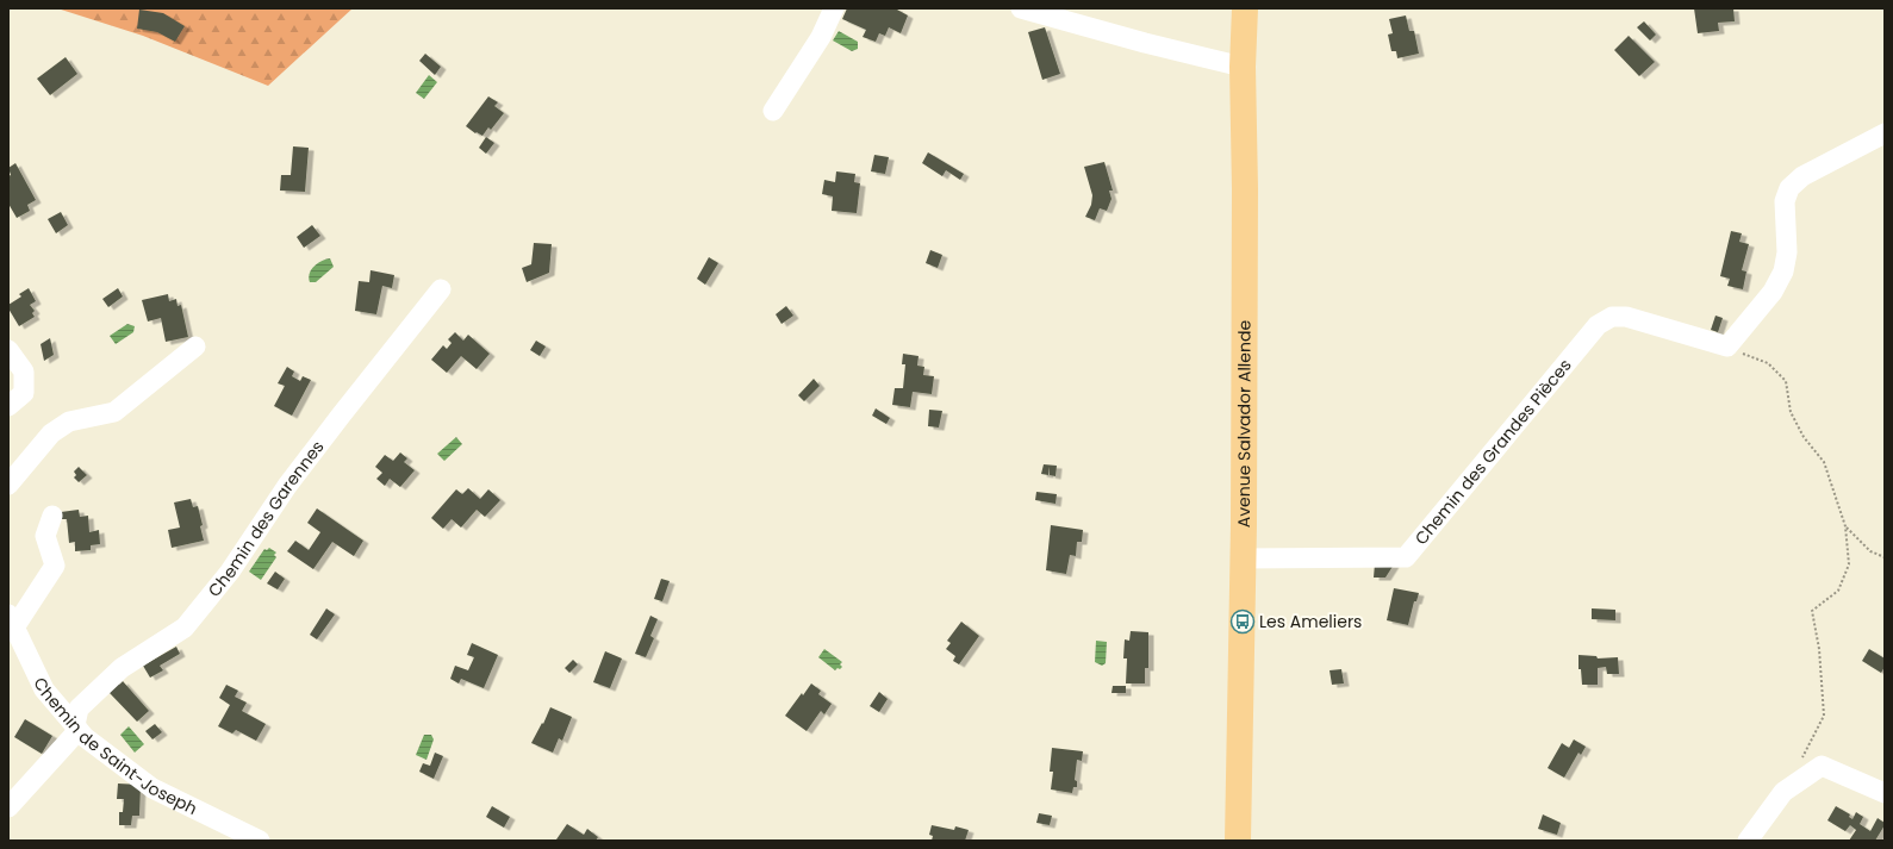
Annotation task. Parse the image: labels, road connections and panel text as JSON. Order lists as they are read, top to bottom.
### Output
{
  "streets": {
    "main road": ["Avenue Salvador Allende"],
    "street": ["Chemin des Grandes Pièces", "Chemin des Garennes", "Chemin de Saint-Joseph"]
  },
  "crossings": [
    ["Avenue Salvador Allende", "Chemin des Grandes Pièces"],
    ["Chemin des Garennes", "Chemin de Saint-Joseph"]
  ],
  "places": {
    "bus stop": ["Les Ameliers"]
  }
}
